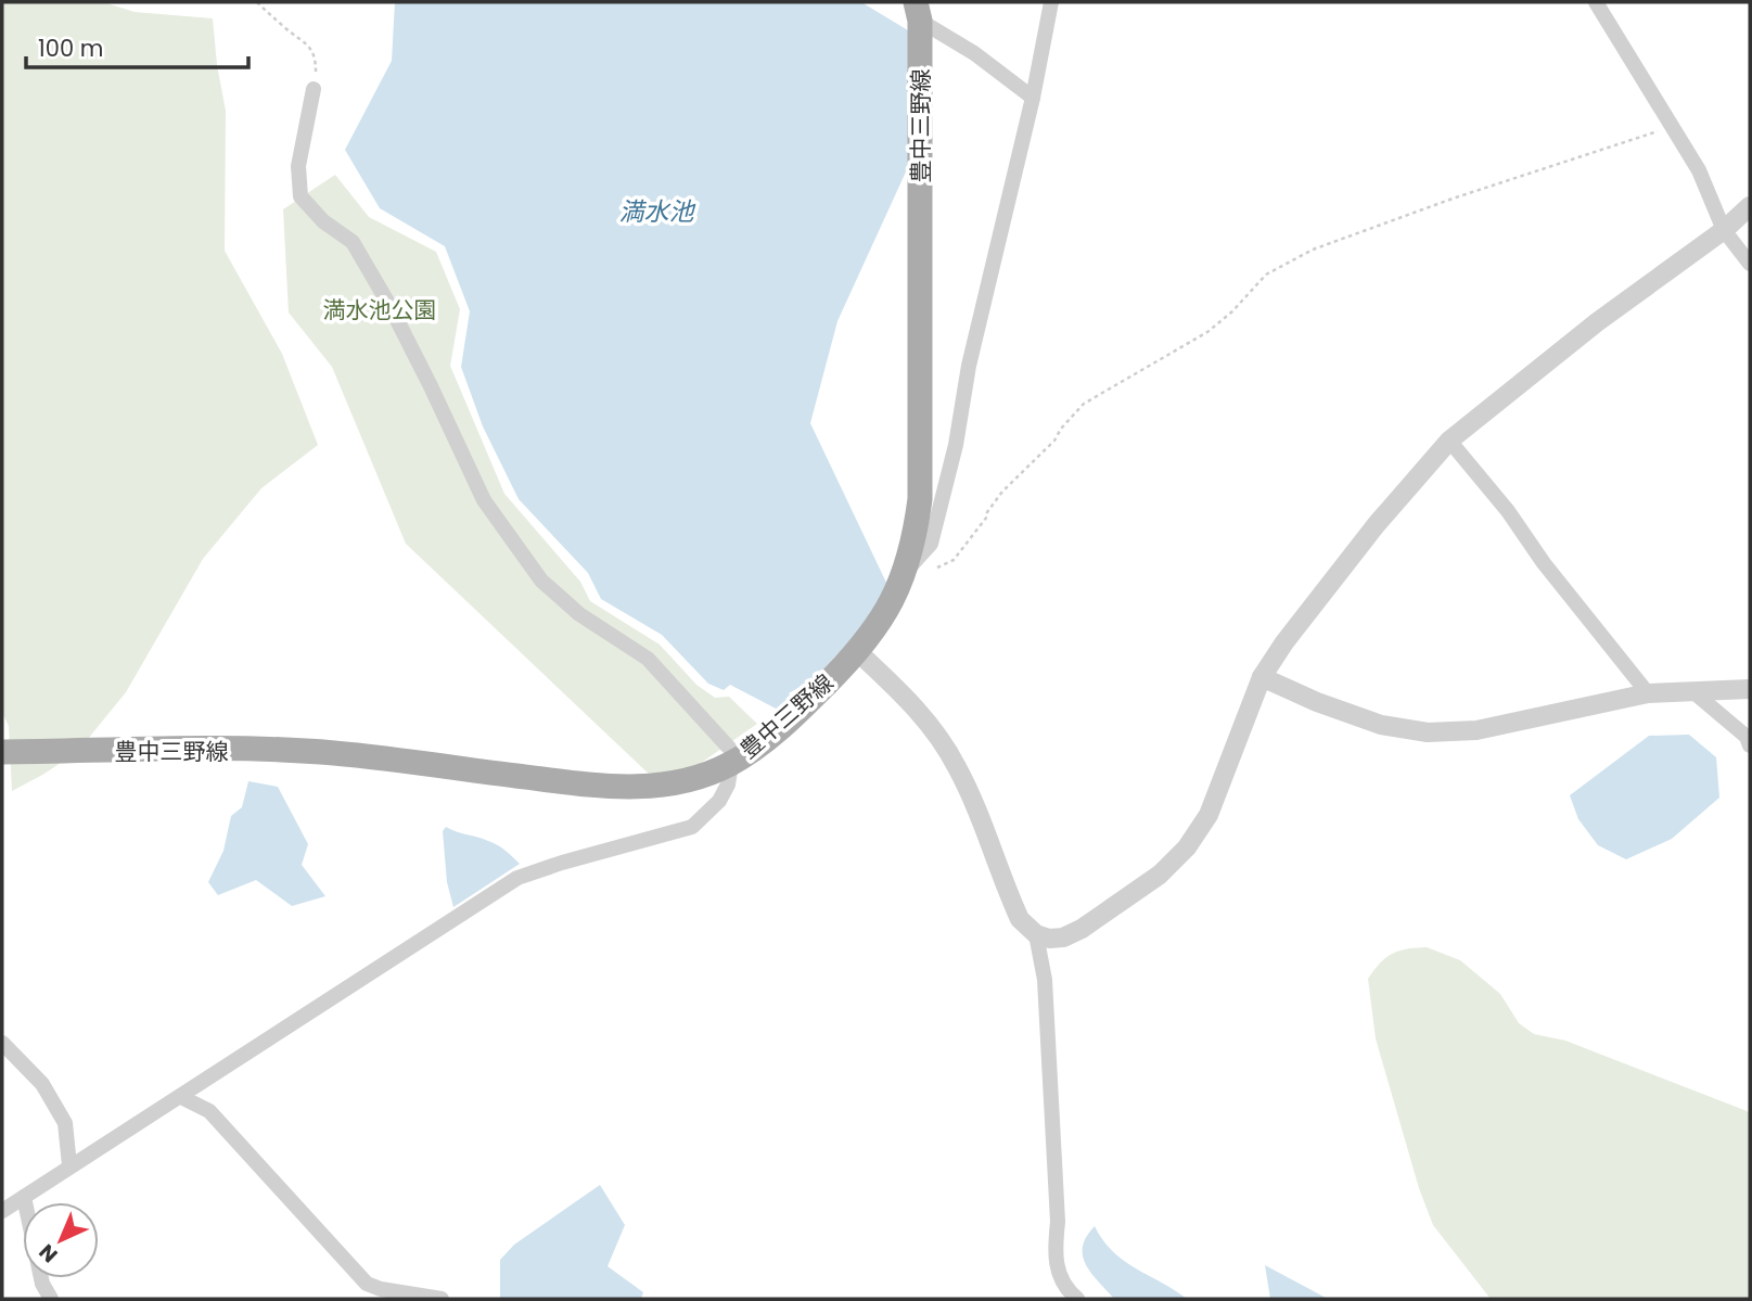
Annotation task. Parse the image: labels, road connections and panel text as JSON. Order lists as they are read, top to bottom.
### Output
{
  "streets": {
    "main road": ["豊中三野線"]
  },
  "water": ["満水池"],
  "parks": ["満水池公園"],
  "scale_bar": "100 m",
  "north": "bottom left"
}
